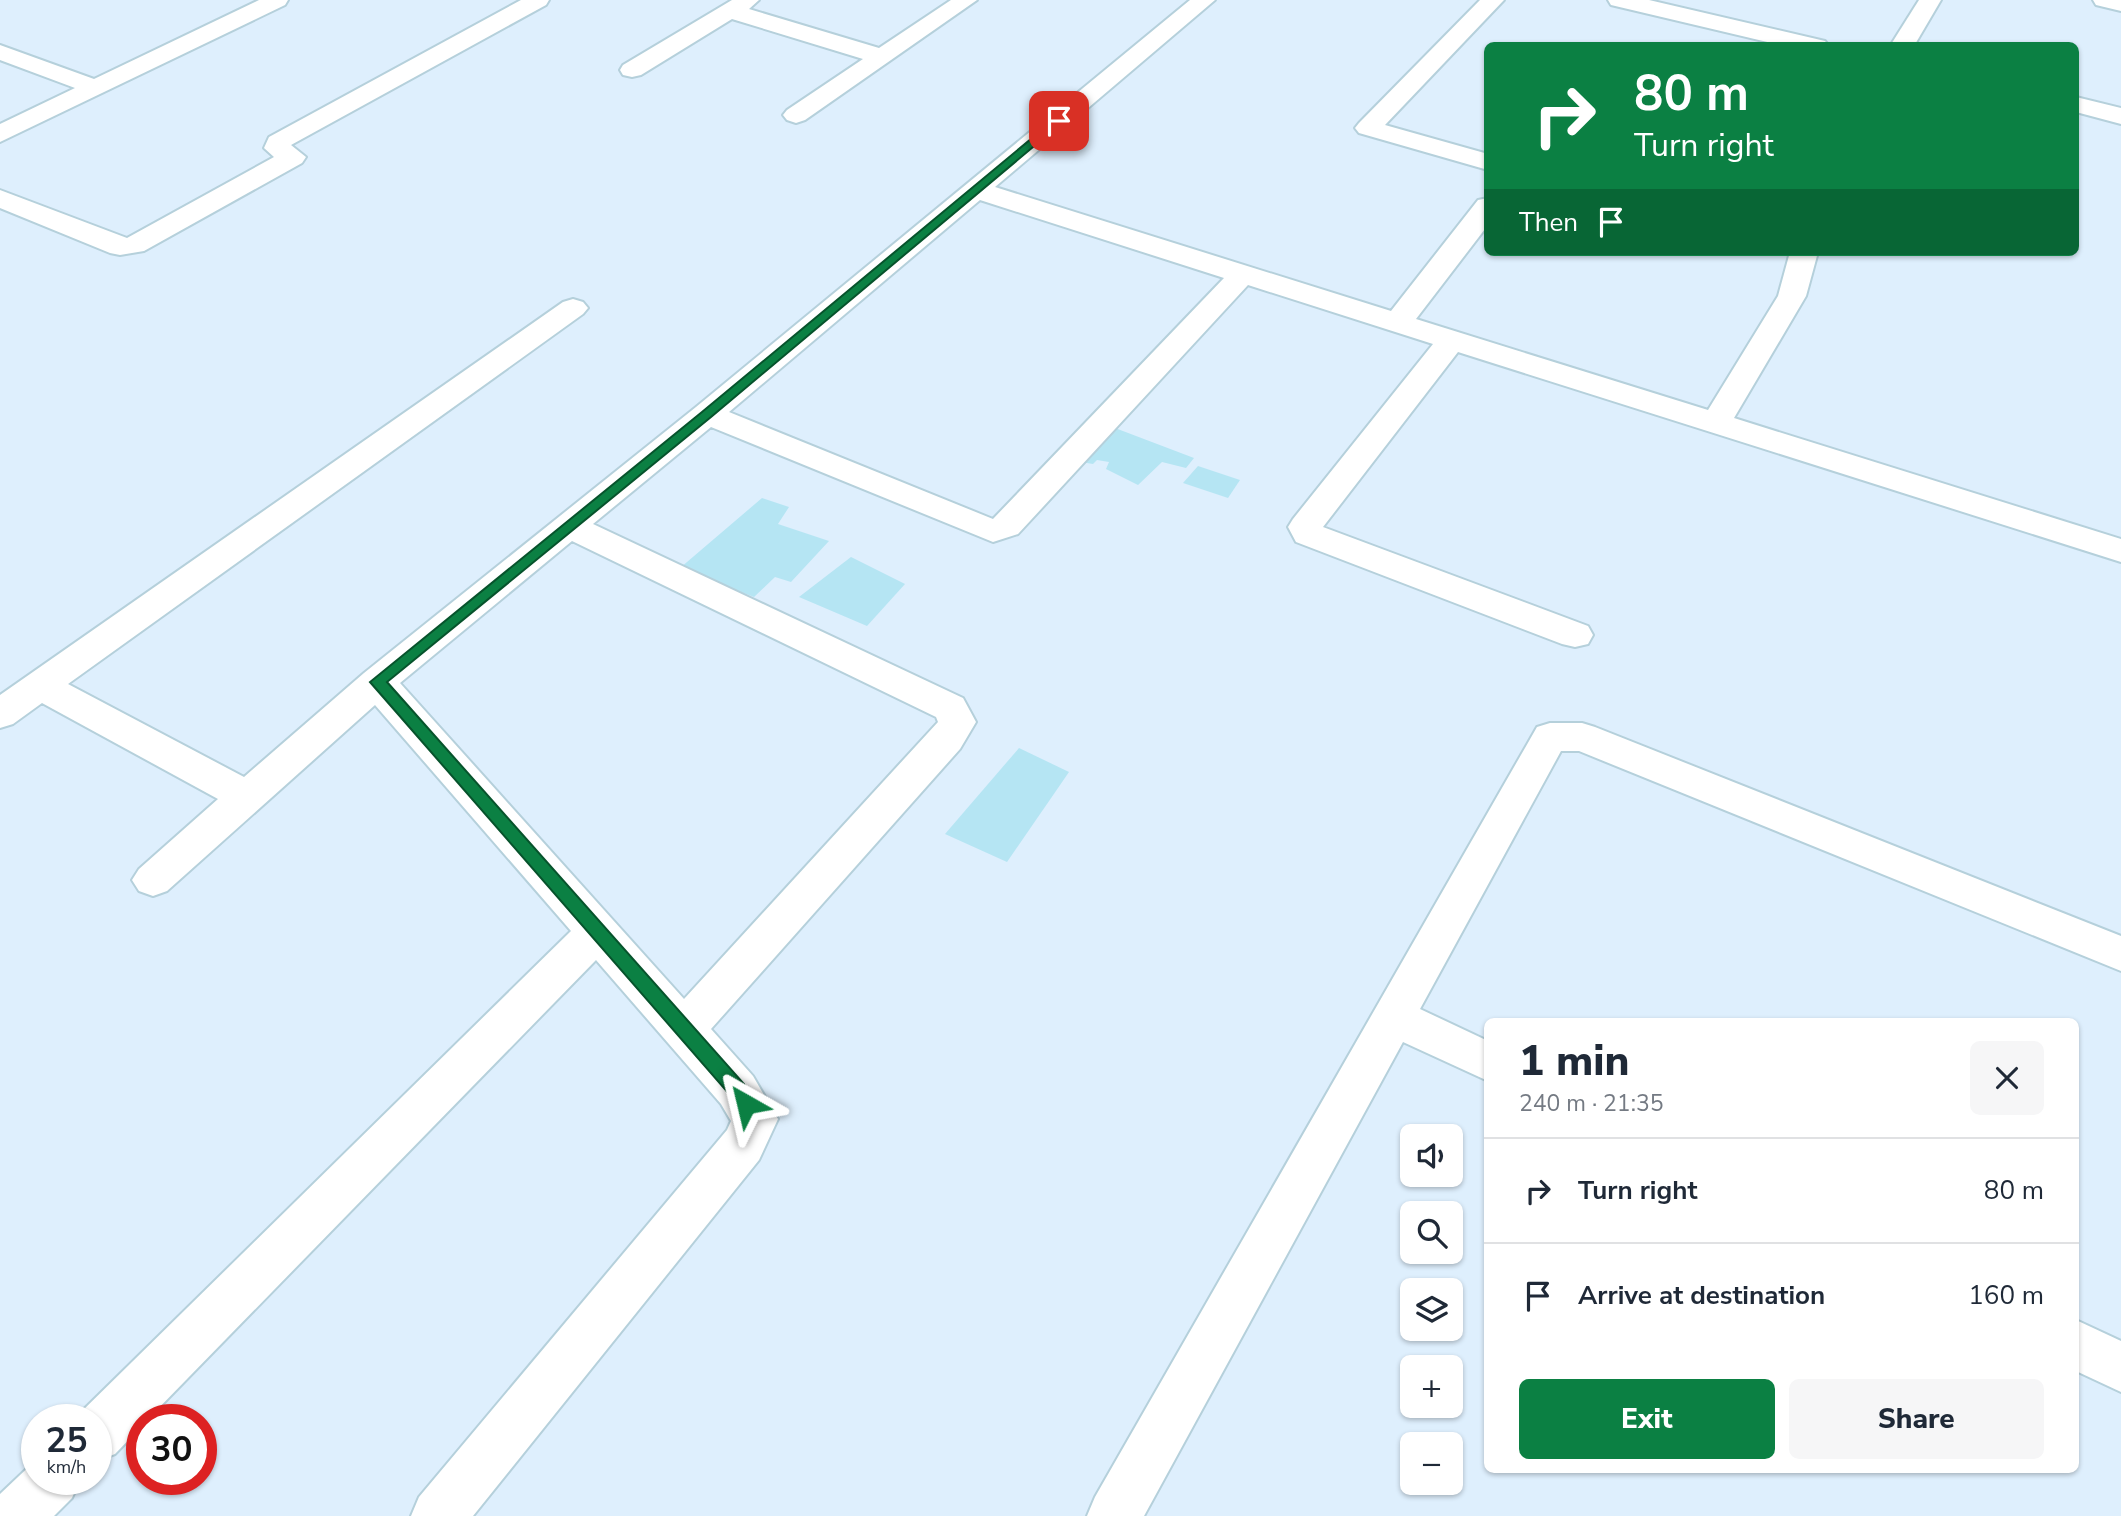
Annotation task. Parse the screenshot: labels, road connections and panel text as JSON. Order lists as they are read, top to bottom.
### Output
{
  "page": {
    "turn": ["80 m", "Turn right"],
    "then": "Then",
    "heading": ["1 min", "240 m · 21:35"],
    "map_buttons": ["+", "−"],
    "list": [
      {
        "name": "Turn right",
        "value": "80 m"
      },
      {
        "name": "Arrive at destination",
        "value": "160 m"
      }
    ],
    "buttons": ["Exit", "Share"],
    "speed": "25 km/h",
    "limit": "30"
  }
}
